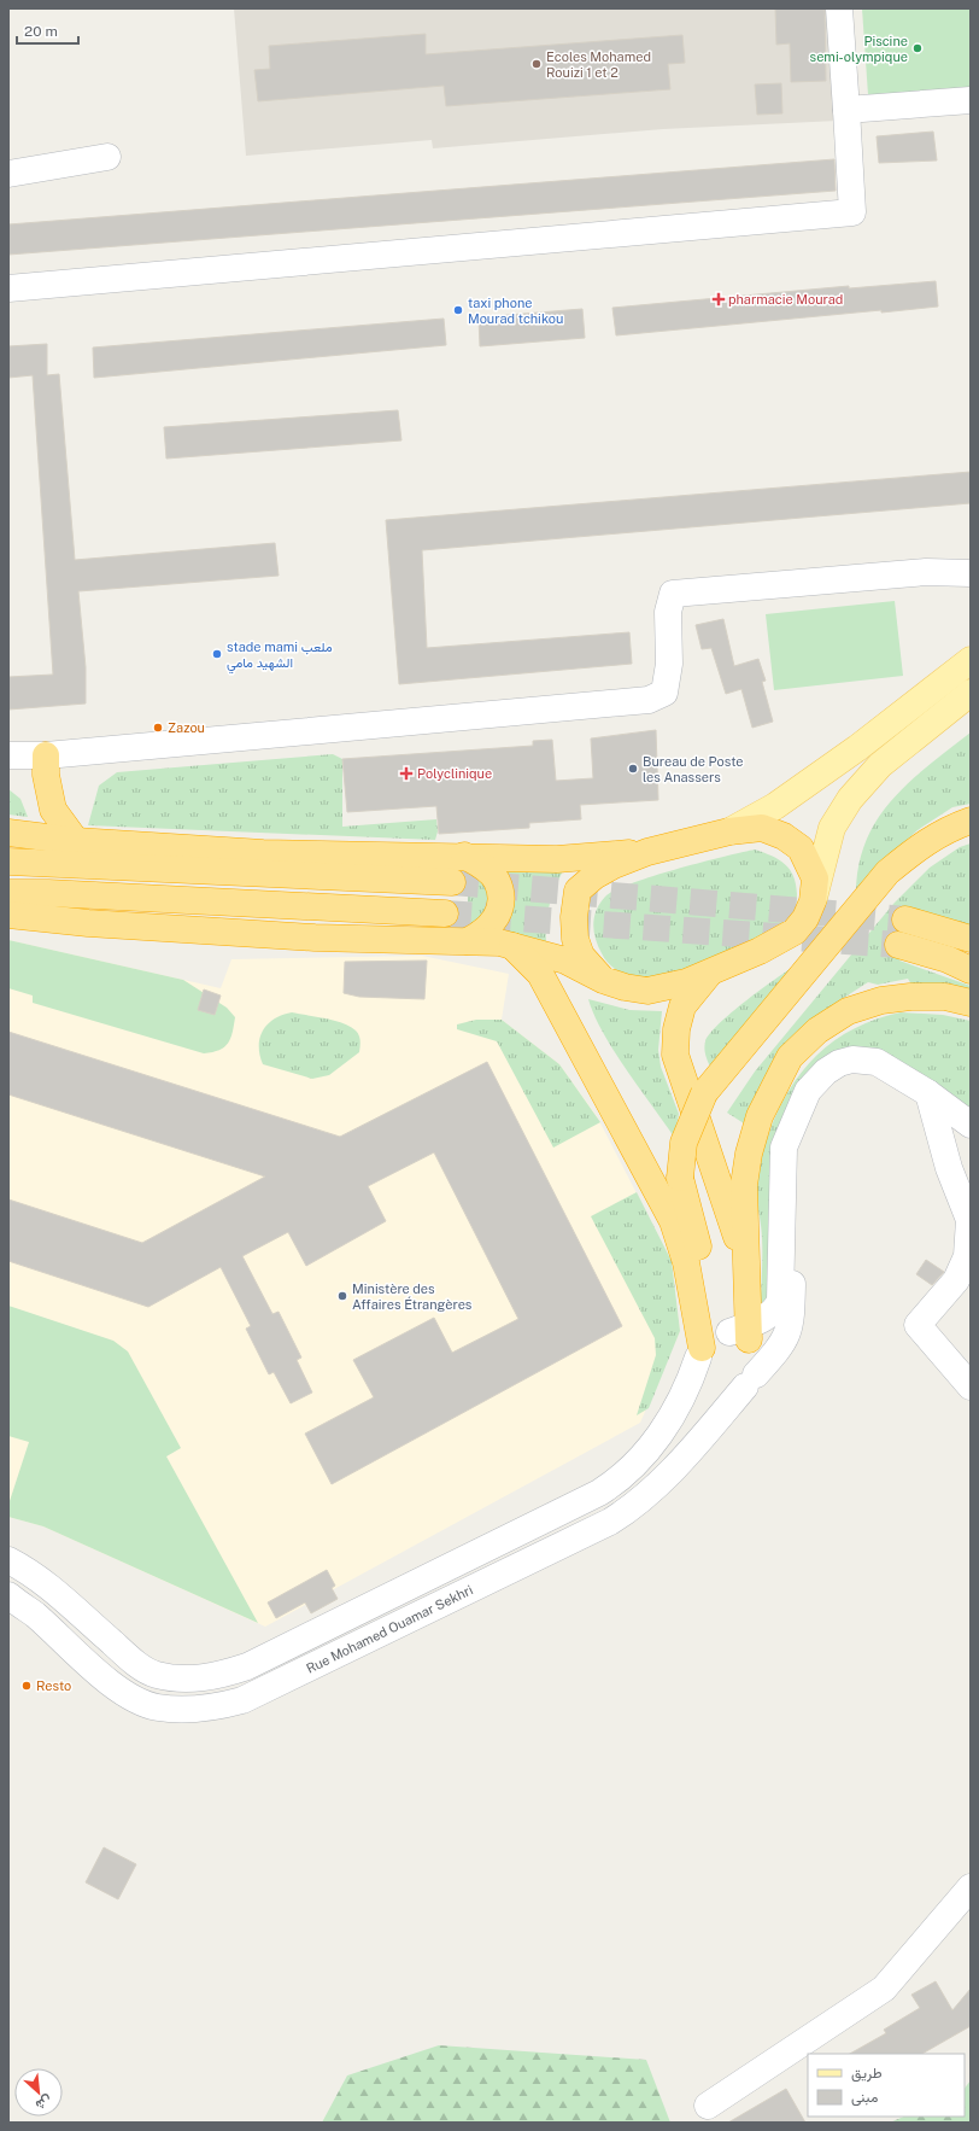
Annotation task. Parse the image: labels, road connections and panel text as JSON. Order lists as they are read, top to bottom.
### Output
{
  "streets": {
    "street": ["Rue Mohamed Ouamar Sekhri"]
  },
  "places": {
    "other": [
      "Piscine semi-olympique",
      "Ecoles Mohamed Rouizi 1 et 2",
      "taxi phone Mourad tchikou",
      "stade mami ملعب الشهيد مامي",
      "Zazou",
      "Bureau de Poste les Anassers",
      "Ministère des Affaires Étrangères",
      "Resto"
    ],
    "health": ["pharmacie Mourad", "Polyclinique"]
  },
  "legend": ["طريق", "مبنى"],
  "scale_bar": "20 m",
  "north": "bottom right"
}
